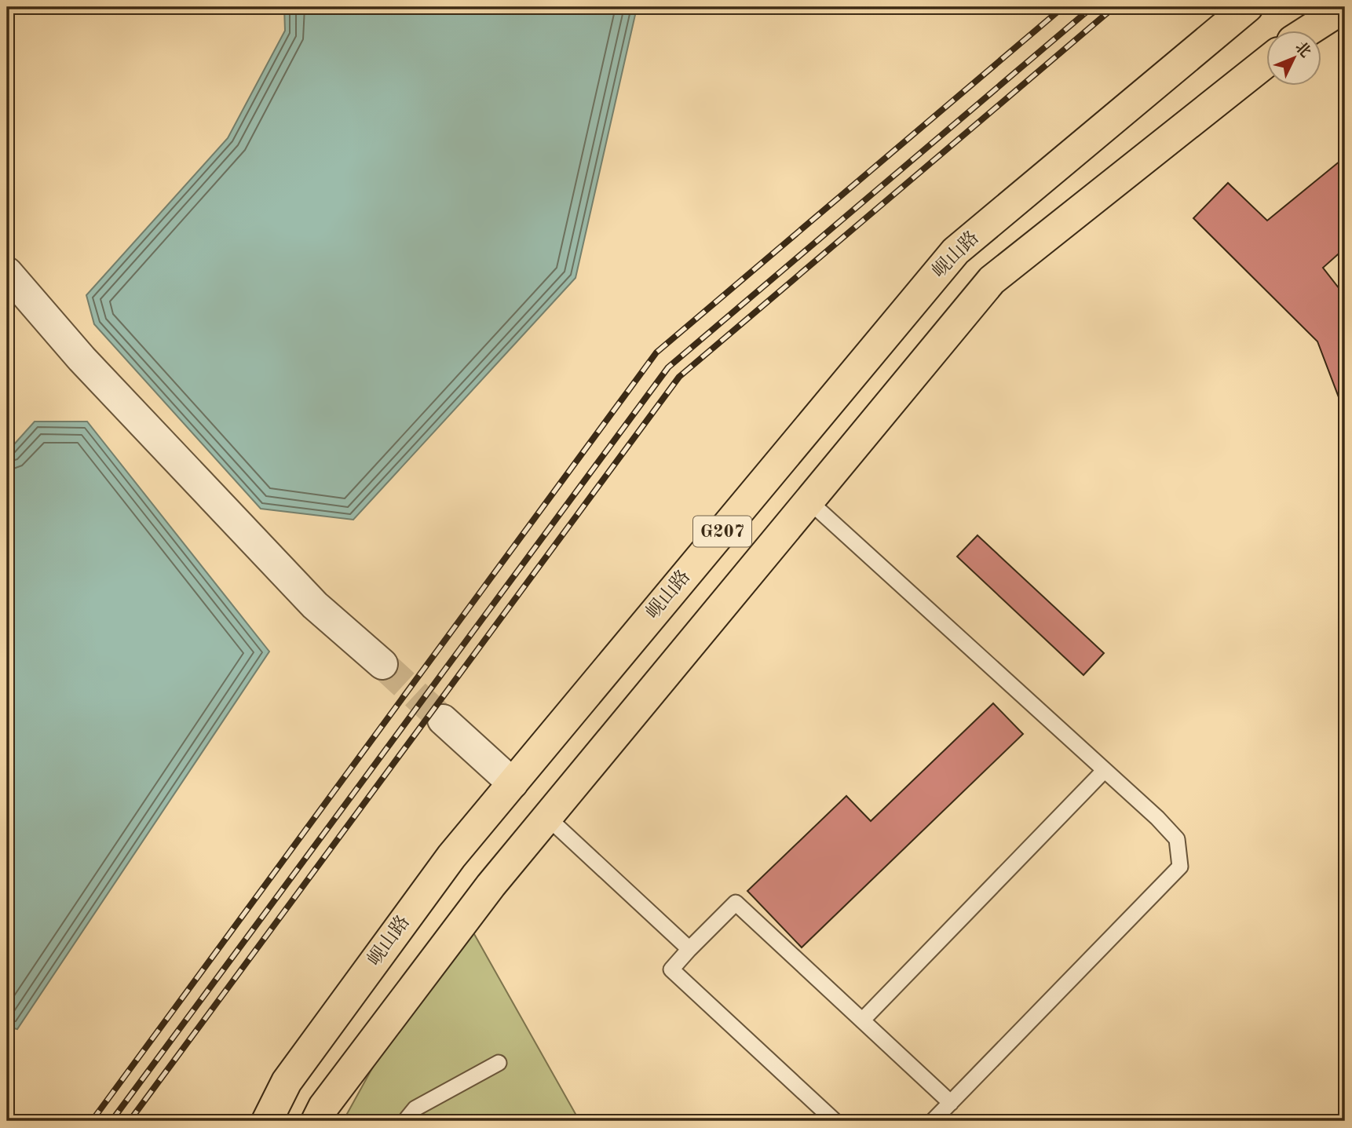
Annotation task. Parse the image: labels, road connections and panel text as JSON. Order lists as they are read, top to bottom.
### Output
{
  "streets": {
    "highway": ["岘山路", "G207"]
  },
  "north": "top right"
}
